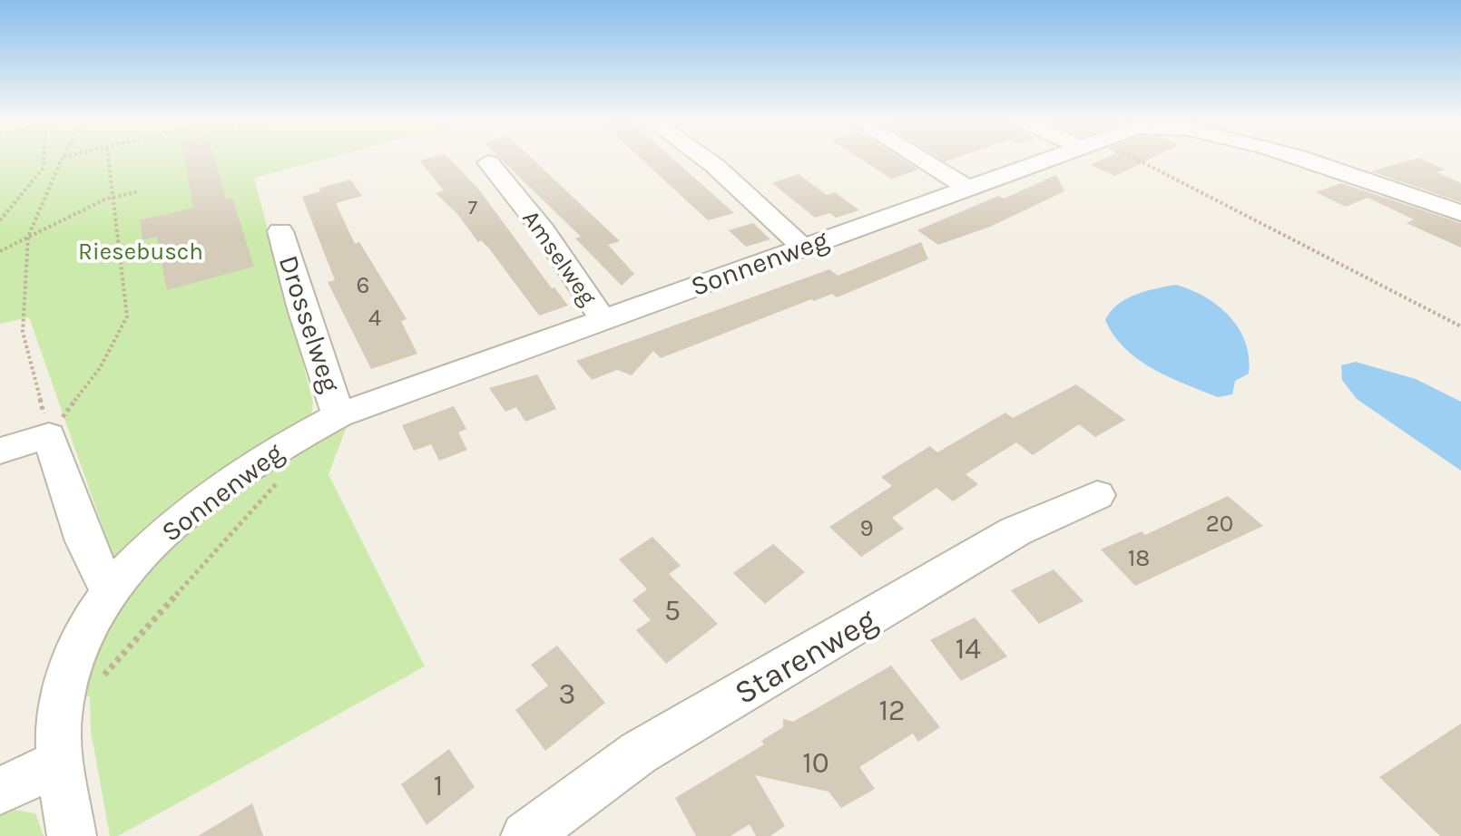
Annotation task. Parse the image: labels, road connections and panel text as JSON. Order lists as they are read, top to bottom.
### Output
{
  "streets": {
    "street": [
      "Amselweg",
      "Sonnenweg",
      "Drosselweg",
      "Starenweg"
    ]
  },
  "crossings": [
    ["Amselweg", "Sonnenweg"],
    ["Sonnenweg", "Drosselweg"]
  ],
  "parks": ["Riesebusch"],
  "house_numbers": [
    "7",
    "6",
    "4",
    "20",
    "9",
    "18",
    "5",
    "14",
    "3",
    "12",
    "10",
    "1"
  ]
}
